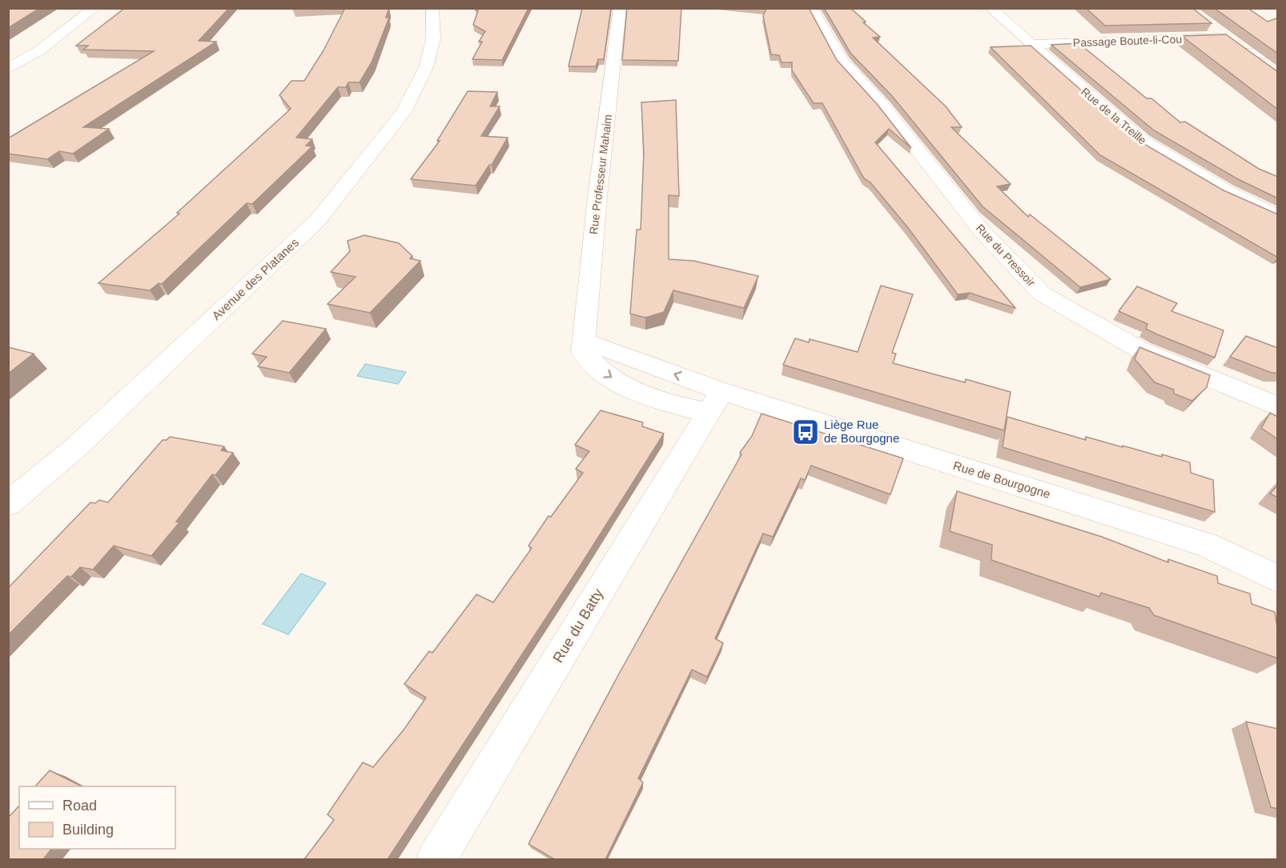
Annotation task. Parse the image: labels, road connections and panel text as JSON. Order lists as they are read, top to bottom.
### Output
{
  "streets": {
    "street": [
      "Passage Boute-li-Cou",
      "Rue de la Treille",
      "Rue Professeur Mahaim",
      "Rue du Pressoir",
      "Avenue des Platanes",
      "Rue de Bourgogne",
      "Rue du Batty"
    ]
  },
  "crossings": [
    ["Passage Boute-li-Cou", "Rue de la Treille"],
    ["Rue Professeur Mahaim", "Rue de Bourgogne"],
    ["Rue Professeur Mahaim", "Rue du Batty"],
    ["Rue de Bourgogne", "Rue du Batty"]
  ],
  "places": {
    "bus stop": ["Liège Rue de Bourgogne"]
  },
  "legend": ["Road", "Building"]
}
